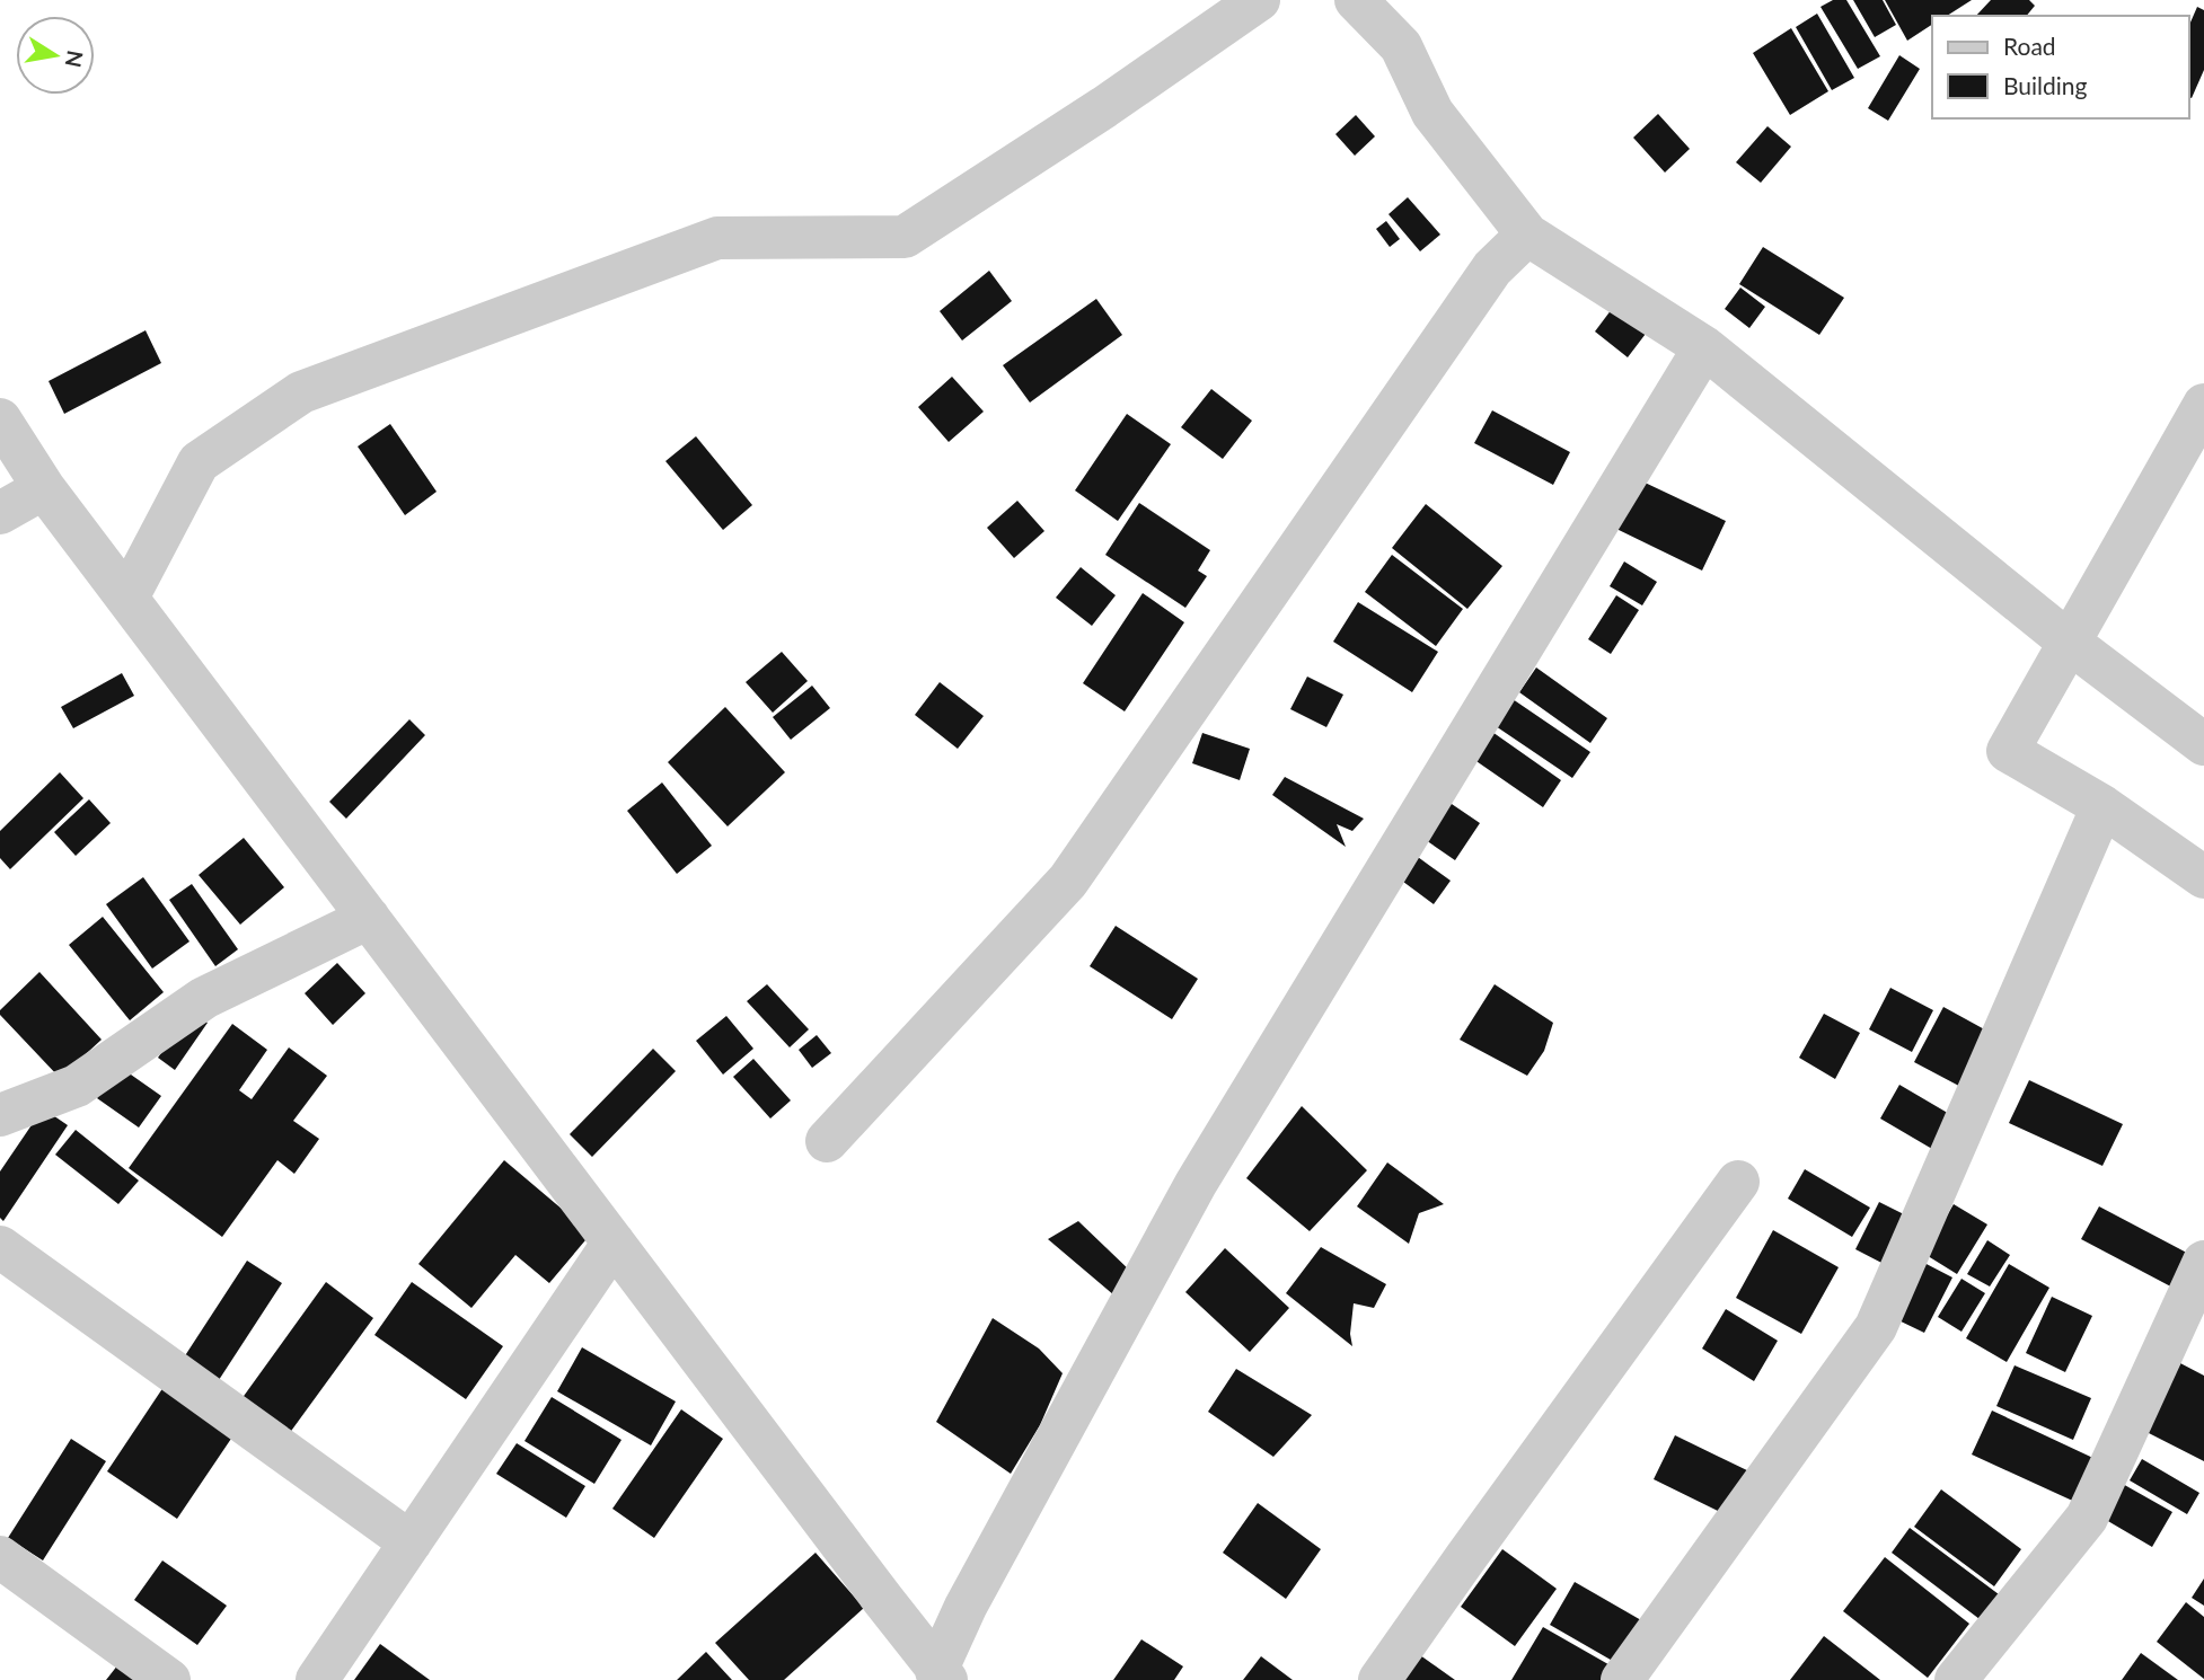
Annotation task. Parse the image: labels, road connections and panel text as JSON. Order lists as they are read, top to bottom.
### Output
{
  "legend": ["Road", "Building"],
  "north": "right"
}
